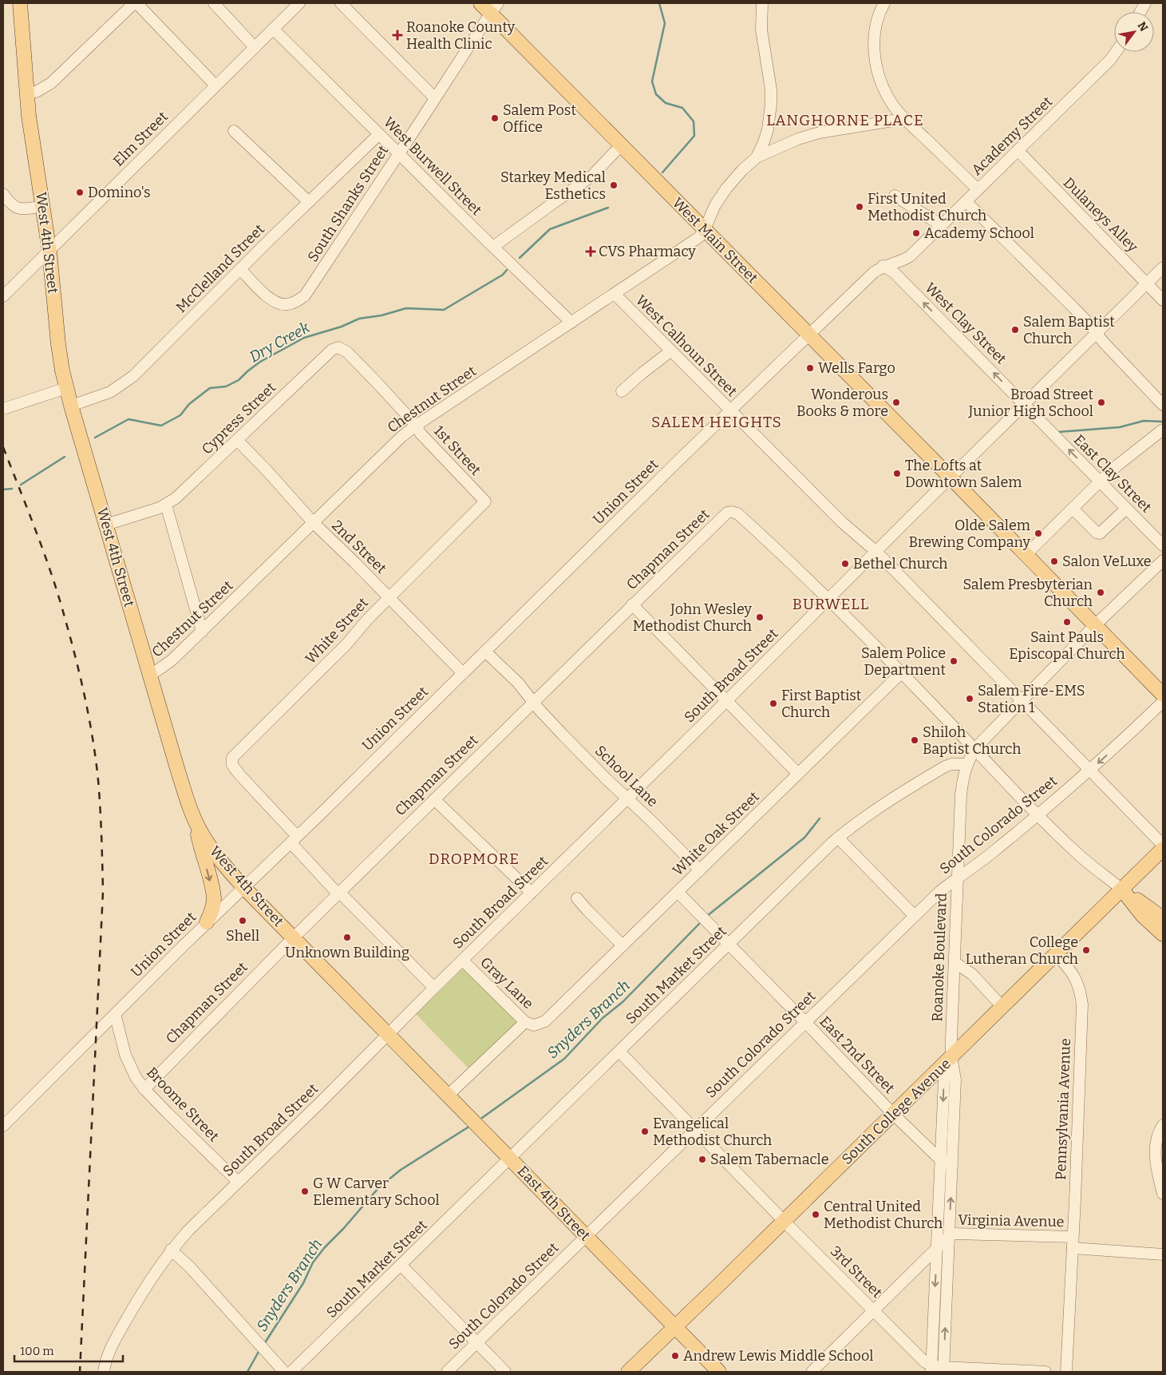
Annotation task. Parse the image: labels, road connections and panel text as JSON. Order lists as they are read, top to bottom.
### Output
{
  "streets": {
    "main road": [
      "West Main Street",
      "West 4th Street",
      "South College Avenue",
      "East 4th Street"
    ],
    "street": [
      "Academy Street",
      "Elm Street",
      "West Burwell Street",
      "South Shanks Street",
      "Dulaneys Alley",
      "McClelland Street",
      "West Clay Street",
      "West Calhoun Street",
      "Chestnut Street",
      "Cypress Street",
      "1st Street",
      "East Clay Street",
      "Union Street",
      "2nd Street",
      "Chapman Street",
      "White Street",
      "South Broad Street",
      "School Lane",
      "South Colorado Street",
      "White Oak Street",
      "Roanoke Boulevard",
      "South Market Street",
      "Gray Lane",
      "East 2nd Street",
      "Broome Street",
      "Pennsylvania Avenue",
      "Virginia Avenue",
      "3rd Street"
    ]
  },
  "crossings": [
    ["Academy Street", "Dulaneys Alley"],
    ["Academy Street", "West Main Street"],
    ["Academy Street", "West Clay Street"],
    ["Academy Street", "Union Street"],
    ["Elm Street", "West Burwell Street"],
    ["Elm Street", "West 4th Street"],
    ["West Burwell Street", "South Shanks Street"],
    ["West Burwell Street", "McClelland Street"],
    ["West Burwell Street", "Chestnut Street"],
    ["South Shanks Street", "West Main Street"],
    ["South Shanks Street", "McClelland Street"],
    ["Dulaneys Alley", "South Broad Street"],
    ["West Main Street", "Chestnut Street"],
    ["West Main Street", "Union Street"],
    ["West Main Street", "South Broad Street"],
    ["West 4th Street", "McClelland Street"],
    ["West 4th Street", "Chestnut Street"],
    ["West 4th Street", "Cypress Street"],
    ["West 4th Street", "Union Street"],
    ["West 4th Street", "Chapman Street"],
    ["West 4th Street", "South Broad Street"],
    ["West 4th Street", "East 4th Street"],
    ["West Clay Street", "East Clay Street"],
    ["West Clay Street", "South Broad Street"],
    ["West Calhoun Street", "Chestnut Street"],
    ["West Calhoun Street", "Union Street"],
    ["West Calhoun Street", "South Broad Street"],
    ["West Calhoun Street", "South Colorado Street"],
    ["Chestnut Street", "1st Street"],
    ["Chestnut Street", "2nd Street"],
    ["Cypress Street", "1st Street"],
    ["Cypress Street", "2nd Street"],
    ["1st Street", "White Street"],
    ["East Clay Street", "South Broad Street"],
    ["Union Street", "2nd Street"],
    ["Union Street", "White Street"],
    ["Union Street", "School Lane"],
    ["Union Street", "Broome Street"],
    ["2nd Street", "White Street"],
    ["Chapman Street", "White Street"],
    ["Chapman Street", "South Broad Street"],
    ["Chapman Street", "School Lane"],
    ["Chapman Street", "Broome Street"],
    ["White Street", "South Broad Street"],
    ["South Broad Street", "School Lane"],
    ["South Broad Street", "Gray Lane"],
    ["South Broad Street", "Broome Street"],
    ["South Broad Street", "East 4th Street"],
    ["School Lane", "White Oak Street"],
    ["South Colorado Street", "Roanoke Boulevard"],
    ["South Colorado Street", "East 2nd Street"],
    ["South Colorado Street", "East 4th Street"],
    ["South Colorado Street", "3rd Street"],
    ["White Oak Street", "Gray Lane"],
    ["White Oak Street", "East 2nd Street"],
    ["Roanoke Boulevard", "South Market Street"],
    ["Roanoke Boulevard", "East 2nd Street"],
    ["Roanoke Boulevard", "South College Avenue"],
    ["Roanoke Boulevard", "Virginia Avenue"],
    ["Roanoke Boulevard", "3rd Street"],
    ["South Market Street", "East 2nd Street"],
    ["South Market Street", "East 4th Street"],
    ["South Market Street", "3rd Street"],
    ["East 2nd Street", "South College Avenue"],
    ["Pennsylvania Avenue", "South College Avenue"],
    ["Pennsylvania Avenue", "Virginia Avenue"],
    ["South College Avenue", "East 4th Street"],
    ["South College Avenue", "3rd Street"]
  ],
  "one_way": ["West Clay Street", "East Clay Street"],
  "districts": [
    "LANGHORNE PLACE",
    "SALEM HEIGHTS",
    "BURWELL",
    "DROPMORE"
  ],
  "water": ["Dry Creek", "Snyders Branch"],
  "places": {
    "health": ["Roanoke County Health Clinic", "CVS Pharmacy"],
    "other": [
      "Salem Post Office",
      "Starkey Medical Esthetics",
      "Domino's",
      "First United Methodist Church",
      "Academy School",
      "Salem Baptist Church",
      "Wells Fargo",
      "Wonderous Books & more",
      "Broad Street Junior High School",
      "The Lofts at Downtown Salem",
      "Olde Salem Brewing Company",
      "Salon VeLuxe",
      "Bethel Church",
      "Salem Presbyterian Church",
      "John Wesley Methodist Church",
      "Saint Pauls Episcopal Church",
      "Salem Police Department",
      "Salem Fire-EMS Station 1",
      "First Baptist Church",
      "Shiloh Baptist Church",
      "Shell",
      "Unknown Building",
      "College Lutheran Church",
      "Evangelical Methodist Church",
      "Salem Tabernacle",
      "G W Carver Elementary School",
      "Central United Methodist Church",
      "Andrew Lewis Middle School"
    ]
  },
  "scale_bar": "100 m",
  "north": "top right"
}
